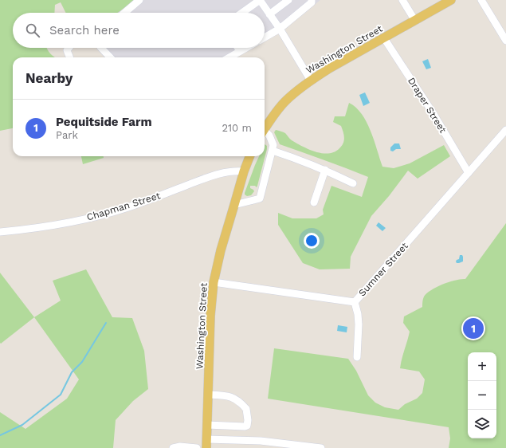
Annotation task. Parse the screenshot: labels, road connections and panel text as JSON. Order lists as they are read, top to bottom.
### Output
{
  "streets": {
    "main road": ["Washington Street"],
    "street": ["Draper Street", "Chapman Street", "Sumner Street"]
  },
  "crossings": [
    ["Washington Street", "Draper Street"],
    ["Washington Street", "Chapman Street"],
    ["Washington Street", "Sumner Street"],
    ["Draper Street", "Sumner Street"]
  ],
  "page": {
    "search": "Search here",
    "heading": "Nearby",
    "list": [
      {
        "mark": "1",
        "name": "Pequitside Farm",
        "note": "Park",
        "value": "210 m"
      }
    ],
    "pins": "1",
    "map_buttons": ["+", "−"]
  }
}
